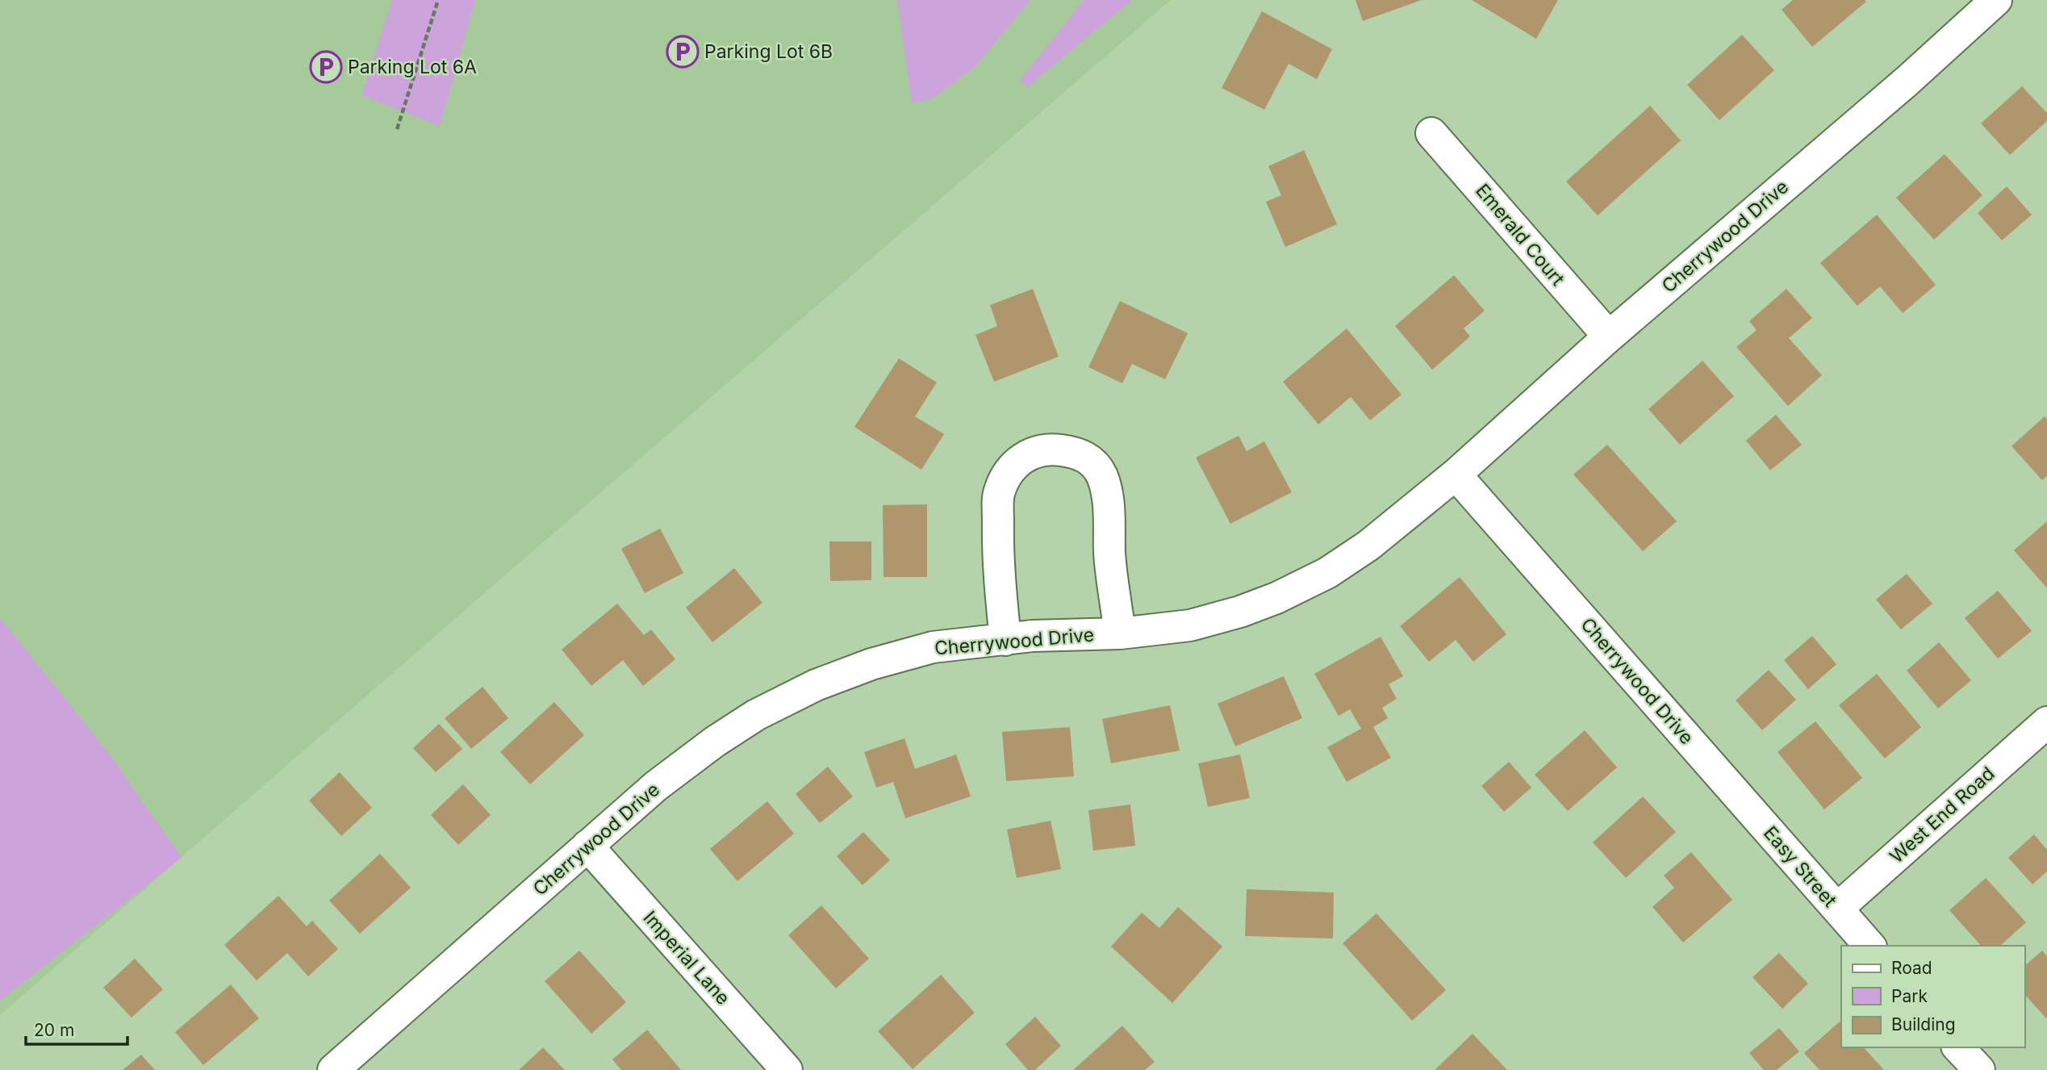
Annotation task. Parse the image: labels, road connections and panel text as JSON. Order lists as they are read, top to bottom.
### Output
{
  "streets": {
    "street": [
      "Emerald Court",
      "Cherrywood Drive",
      "West End Road",
      "Easy Street",
      "Imperial Lane"
    ]
  },
  "crossings": [
    ["Emerald Court", "Cherrywood Drive"],
    ["Cherrywood Drive", "Easy Street"],
    ["Cherrywood Drive", "Imperial Lane"],
    ["West End Road", "Easy Street"]
  ],
  "places": {
    "parking": ["Parking Lot 6B", "Parking Lot 6A"]
  },
  "legend": ["Road", "Park", "Building"],
  "scale_bar": "20 m"
}
